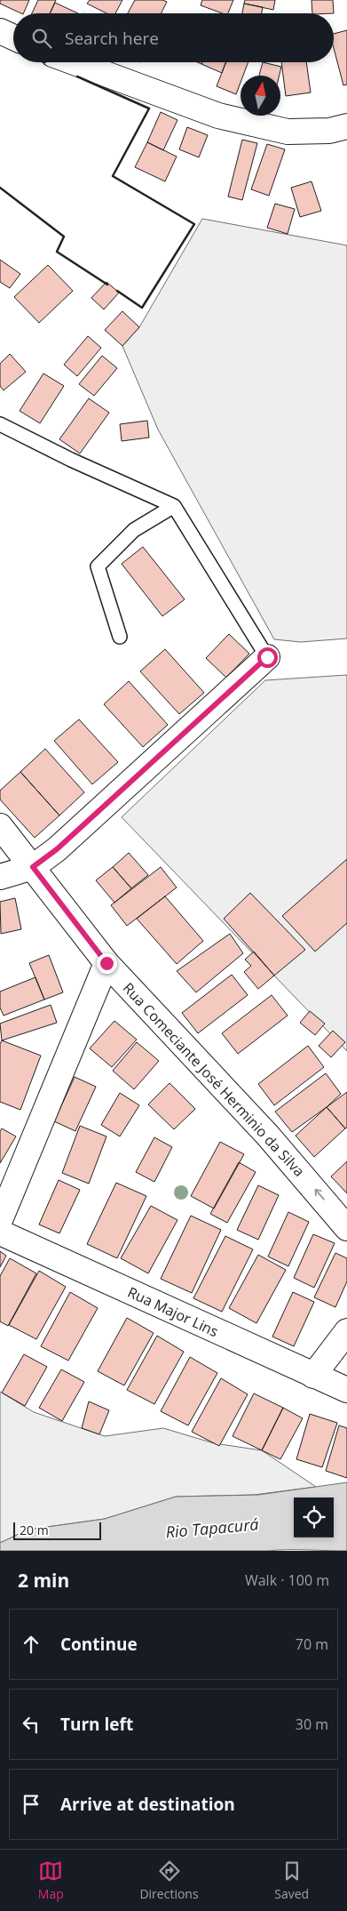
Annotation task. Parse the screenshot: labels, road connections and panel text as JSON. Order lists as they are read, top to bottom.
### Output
{
  "streets": {
    "street": ["Rua Comeciante José Herminio da Silva", "Rua Major Lins"]
  },
  "one_way": ["Rua Comeciante José Herminio da Silva"],
  "water": ["Rio Tapacurá"],
  "scale_bar": "20 m",
  "north": "top",
  "page": {
    "search": "Search here",
    "scale": "20 m",
    "heading": ["2 min", "Walk · 100 m"],
    "list": [
      ["Continue", "70 m"],
      ["Turn left", "30 m"],
      "Arrive at destination"
    ],
    "nav": ["Map", "Directions", "Saved"]
  }
}
